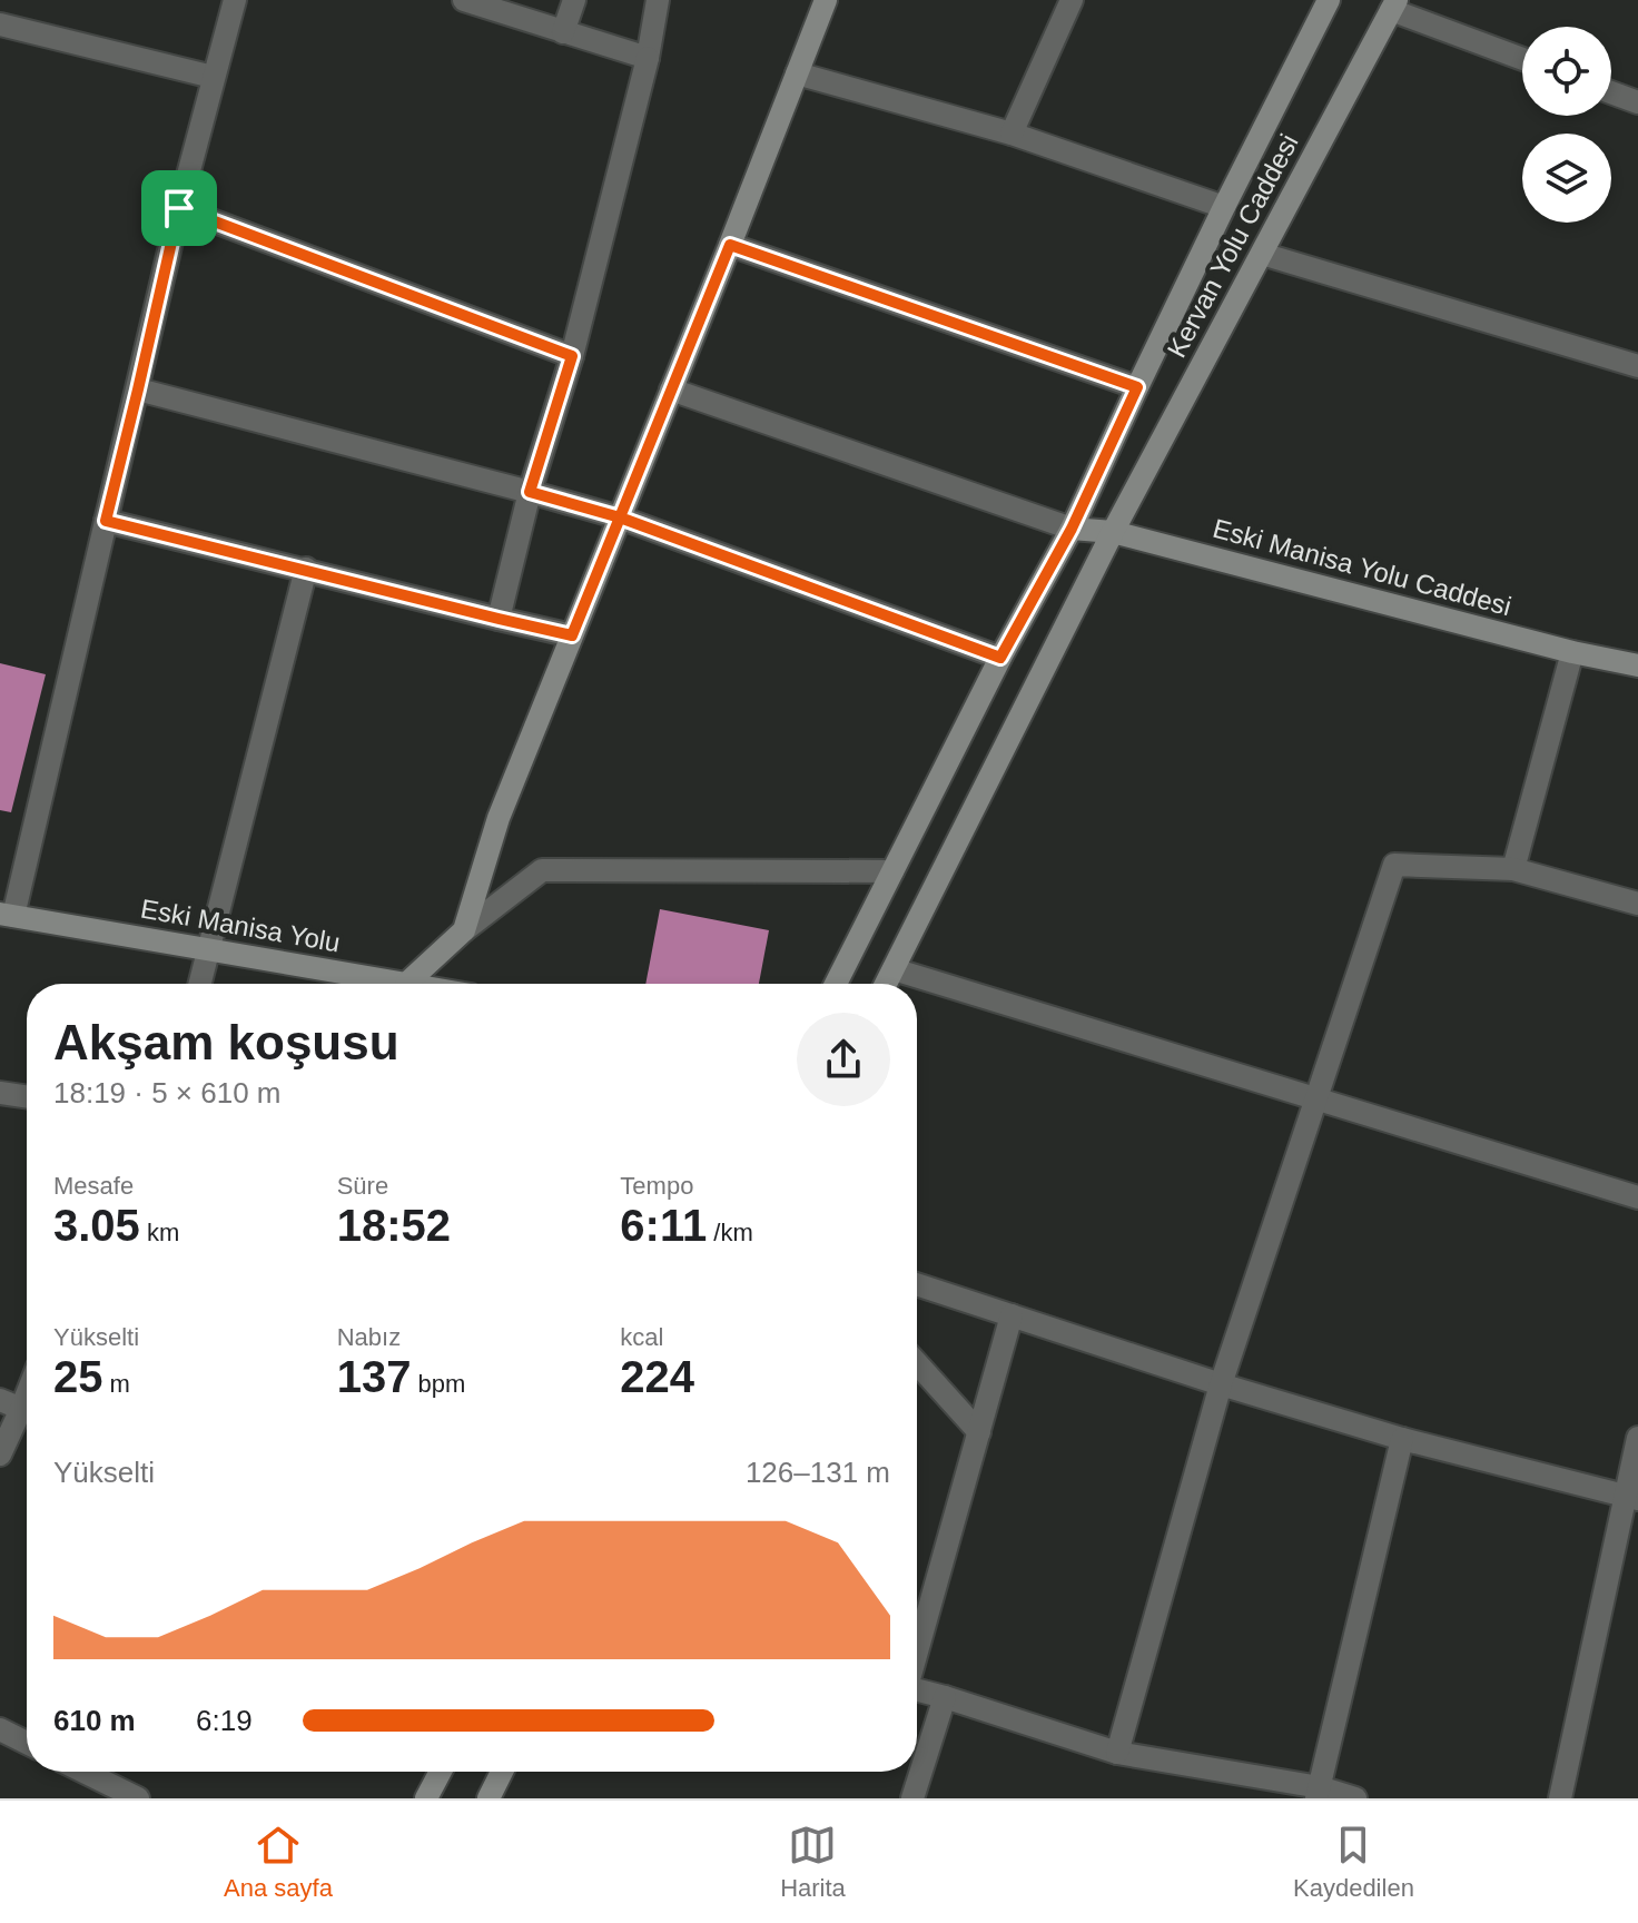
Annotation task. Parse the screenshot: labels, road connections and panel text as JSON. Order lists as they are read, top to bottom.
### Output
{
  "streets": {
    "main road": ["Kervan Yolu Caddesi", "Eski Manisa Yolu Caddesi", "Eski Manisa Yolu"]
  },
  "crossings": [
    ["Kervan Yolu Caddesi", "Eski Manisa Yolu Caddesi"]
  ],
  "page": {
    "heading": ["Akşam koşusu", "18:19 · 5 × 610 m"],
    "stats": [
      ["Mesafe", "3.05 km"],
      ["Süre", "18:52"],
      ["Tempo", "6:11 /km"],
      ["Yükselti", "25 m"],
      ["Nabız", "137 bpm"],
      ["kcal", "224"]
    ],
    "chart": ["Yükselti", "126–131 m"],
    "list": [
      {
        "name": "610 m",
        "note": "6:19"
      }
    ],
    "tabs": ["Ana sayfa", "Harita", "Kaydedilen"]
  }
}
